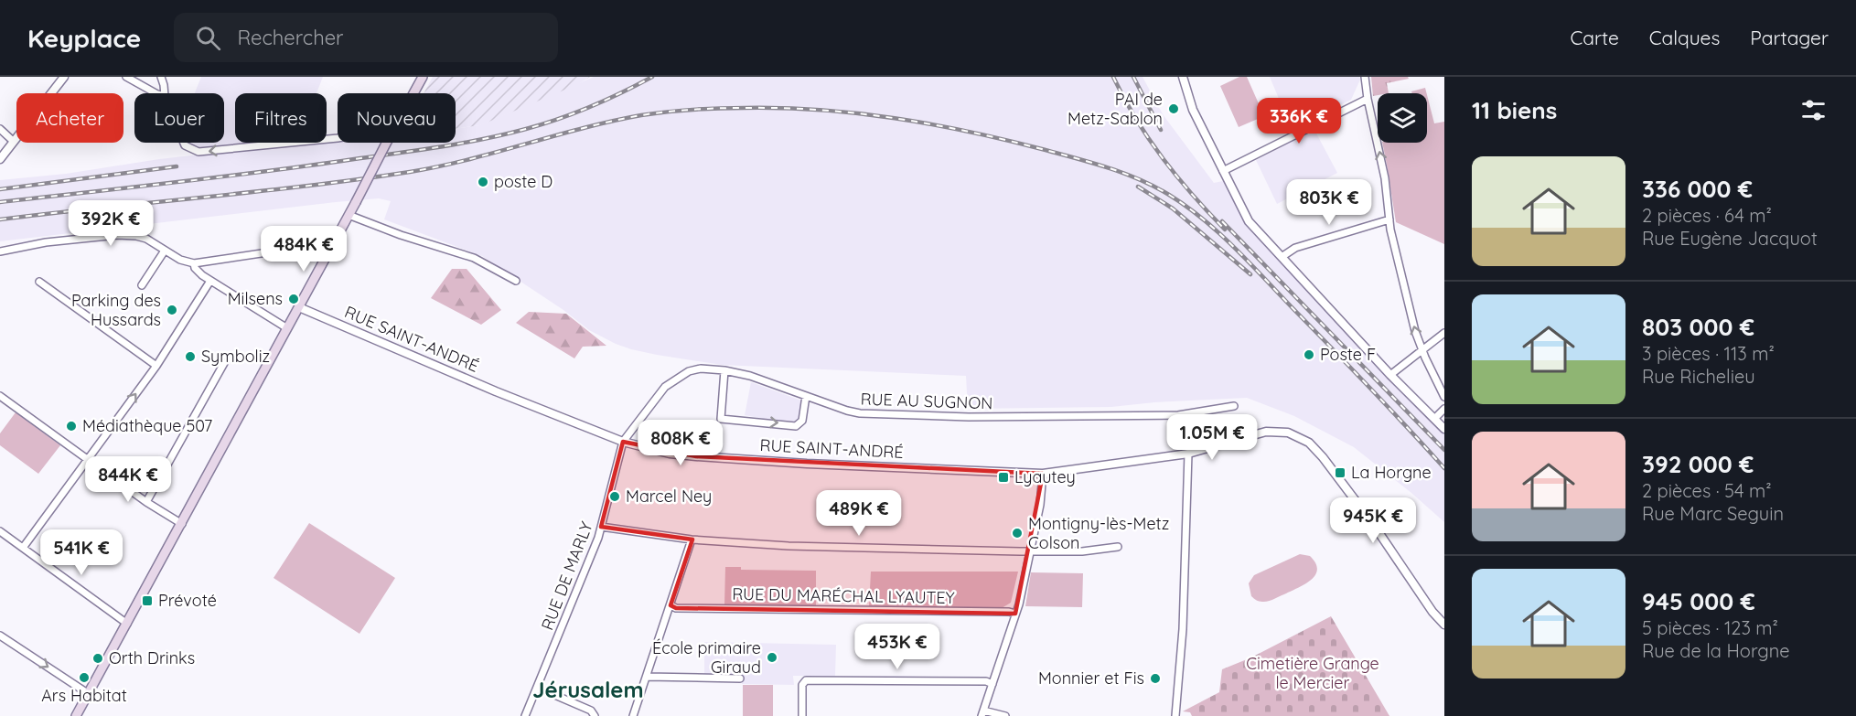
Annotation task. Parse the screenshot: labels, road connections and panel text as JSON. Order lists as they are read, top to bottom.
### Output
{
  "streets": {
    "street": [
      "RUE SAINT-ANDRÉ",
      "RUE AU SUGNON",
      "RUE DE MARLY",
      "RUE DU MARÉCHAL LYAUTEY"
    ]
  },
  "crossings": [
    ["RUE SAINT-ANDRÉ", "RUE AU SUGNON"],
    ["RUE SAINT-ANDRÉ", "RUE DE MARLY"],
    ["RUE AU SUGNON", "RUE DE MARLY"]
  ],
  "districts": ["Jérusalem"],
  "parks": ["Cimetière Grange le Mercier"],
  "places": {
    "other": [
      "PAI de Metz-Sablon",
      "poste D",
      "Milsens",
      "Parking des Hussards",
      "Poste F",
      "Symboliz",
      "Médiathèque 507",
      "Marcel Ney",
      "Montigny-lès-Metz Colson",
      "École primaire Giraud",
      "Orth Drinks",
      "Ars Habitat",
      "Monnier et Fis"
    ],
    "transit": ["La Horgne", "Lyautey", "Prévoté"]
  },
  "page": {
    "header": "Keyplace",
    "search": "Rechercher",
    "nav": ["Carte", "Calques", "Partager"],
    "heading": "11 biens",
    "chip": [
      "Acheter",
      "Louer",
      "Filtres",
      "Nouveau"
    ],
    "price": [
      "336K €",
      "803K €",
      "392K €",
      "484K €",
      "1.05M €",
      "808K €",
      "844K €",
      "489K €",
      "945K €",
      "541K €",
      "453K €"
    ],
    "list": [
      {
        "name": "336 000 €",
        "note": "2 pièces · 64 m² · Rue Eugène Jacquot"
      },
      {
        "name": "803 000 €",
        "note": "3 pièces · 113 m² · Rue Richelieu"
      },
      {
        "name": "392 000 €",
        "note": "2 pièces · 54 m² · Rue Marc Seguin"
      },
      {
        "name": "945 000 €",
        "note": "5 pièces · 123 m² · Rue de la Horgne"
      }
    ]
  }
}
